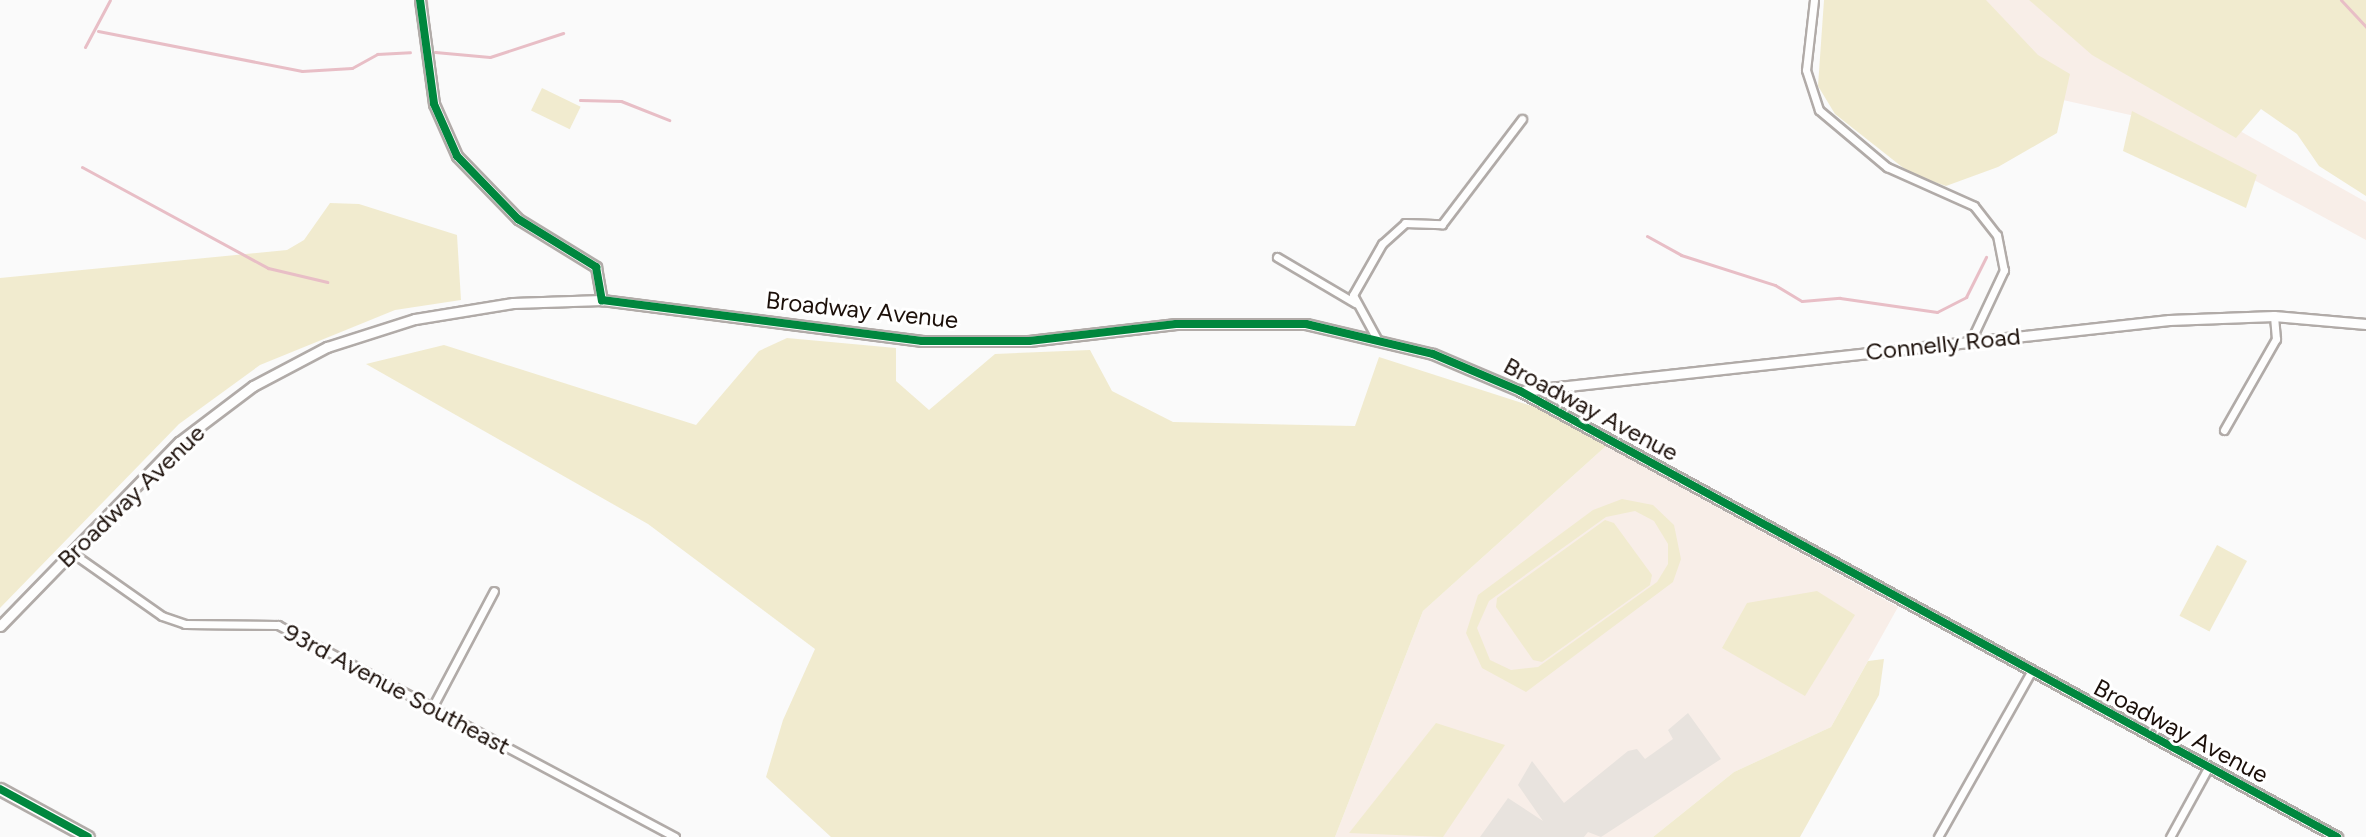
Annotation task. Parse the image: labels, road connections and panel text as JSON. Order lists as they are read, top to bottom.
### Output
{
  "streets": {
    "street": ["Broadway Avenue", "Connelly Road", "93rd Avenue Southeast"]
  },
  "crossings": [
    ["Broadway Avenue", "Connelly Road"],
    ["Broadway Avenue", "93rd Avenue Southeast"]
  ]
}
